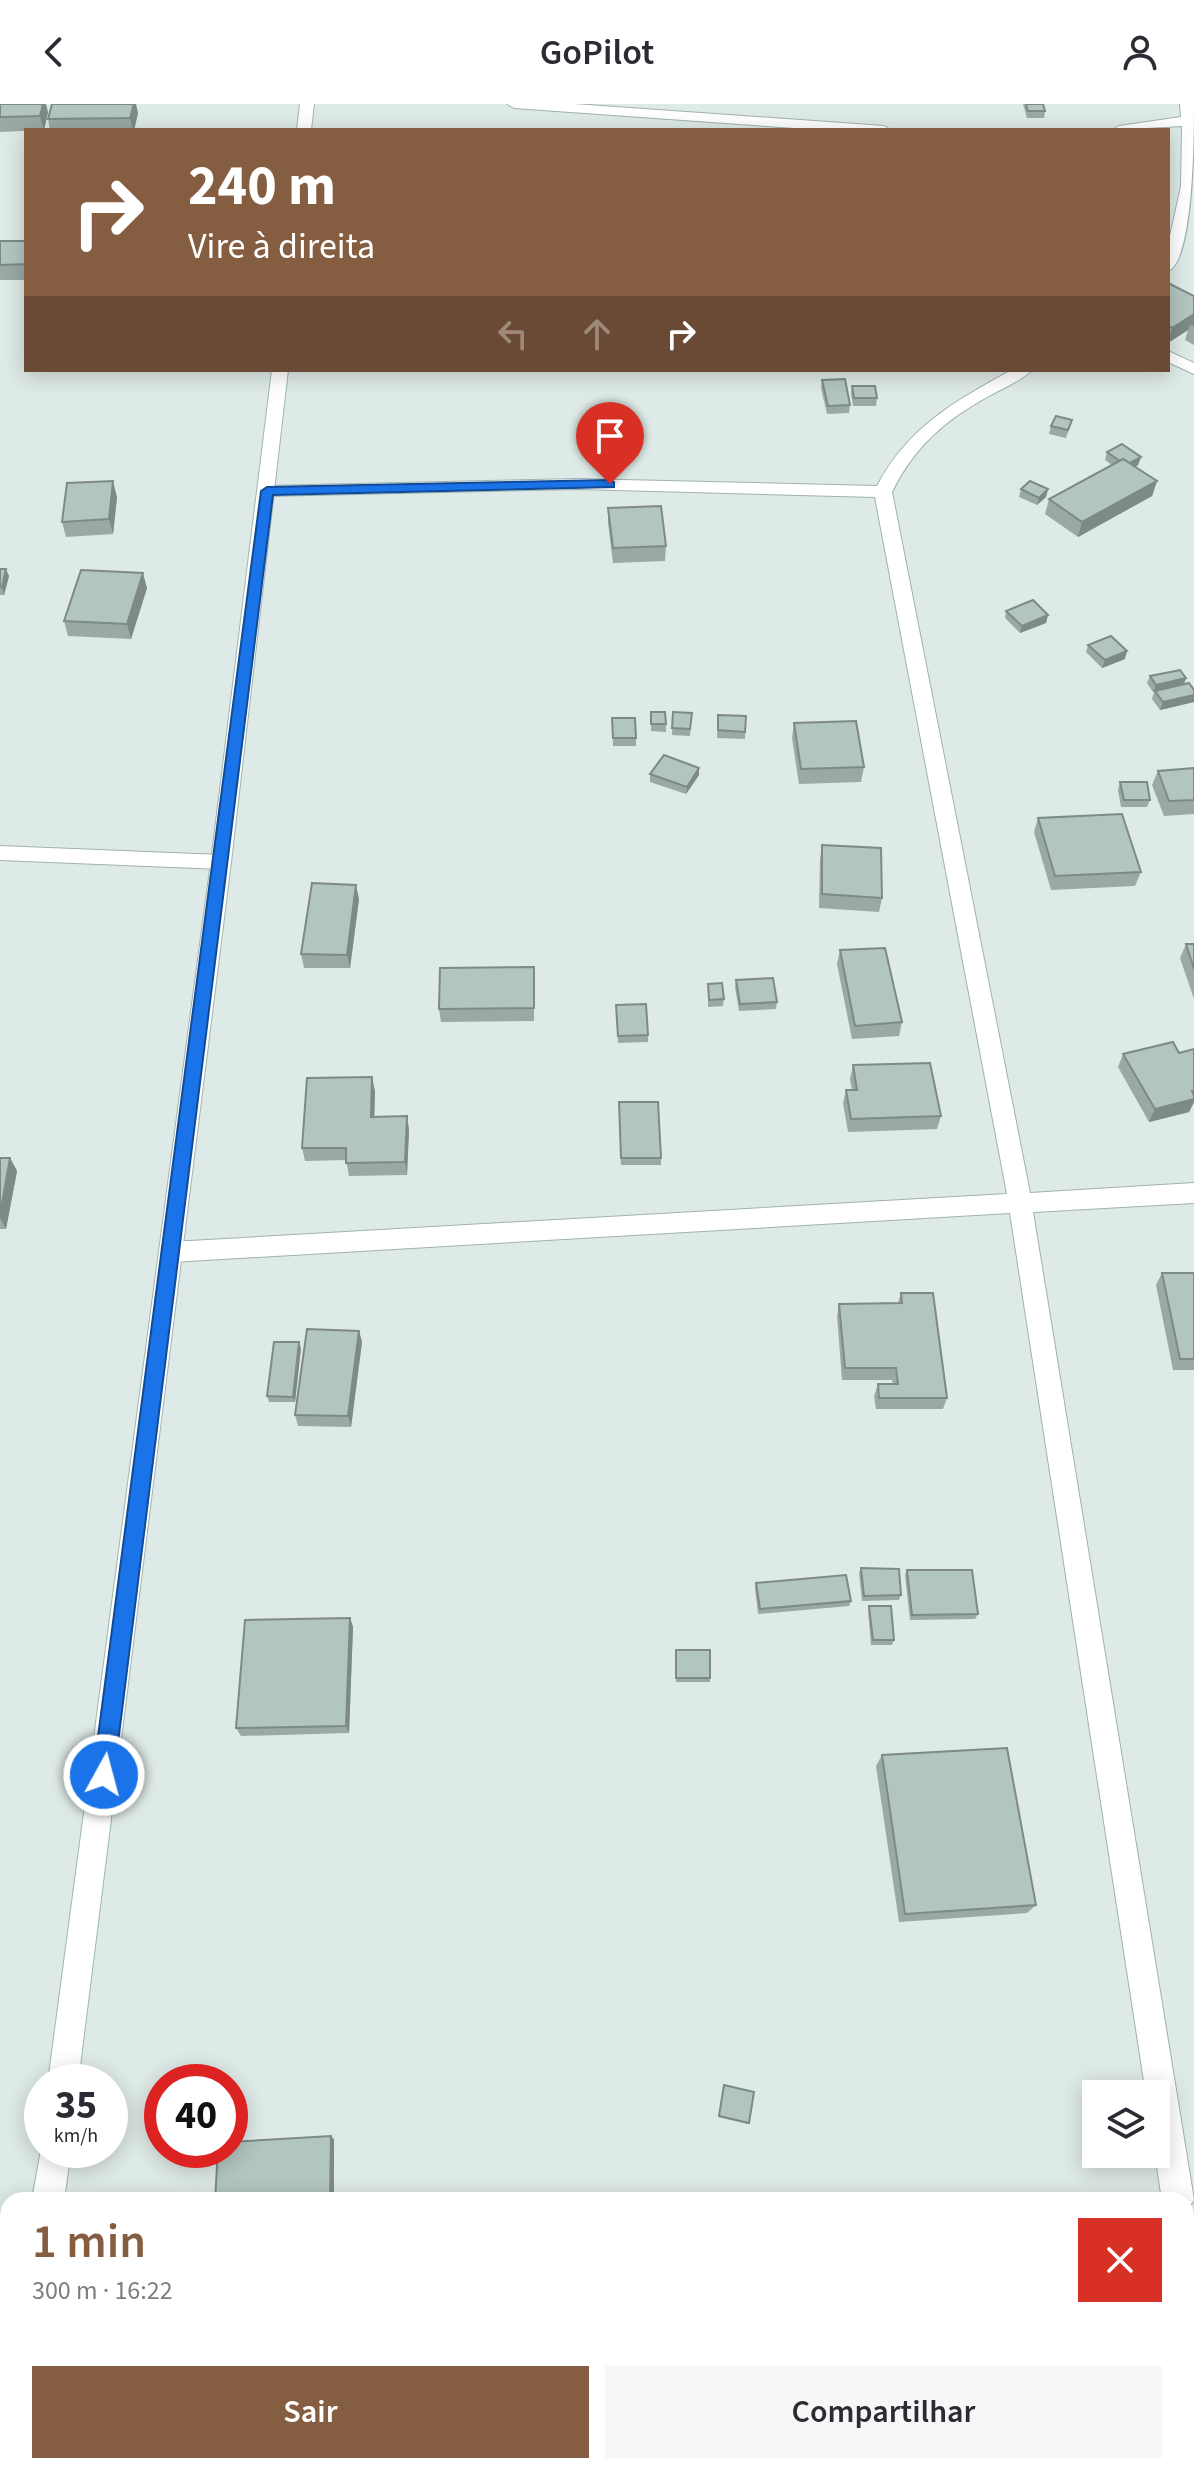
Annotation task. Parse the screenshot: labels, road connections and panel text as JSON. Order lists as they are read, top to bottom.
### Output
{
  "page": {
    "header": "GoPilot",
    "turn": ["240 m", "Vire à direita"],
    "speed": "35 km/h",
    "limit": "40",
    "heading": ["1 min", "300 m · 16:22"],
    "buttons": ["Sair", "Compartilhar"]
  }
}
